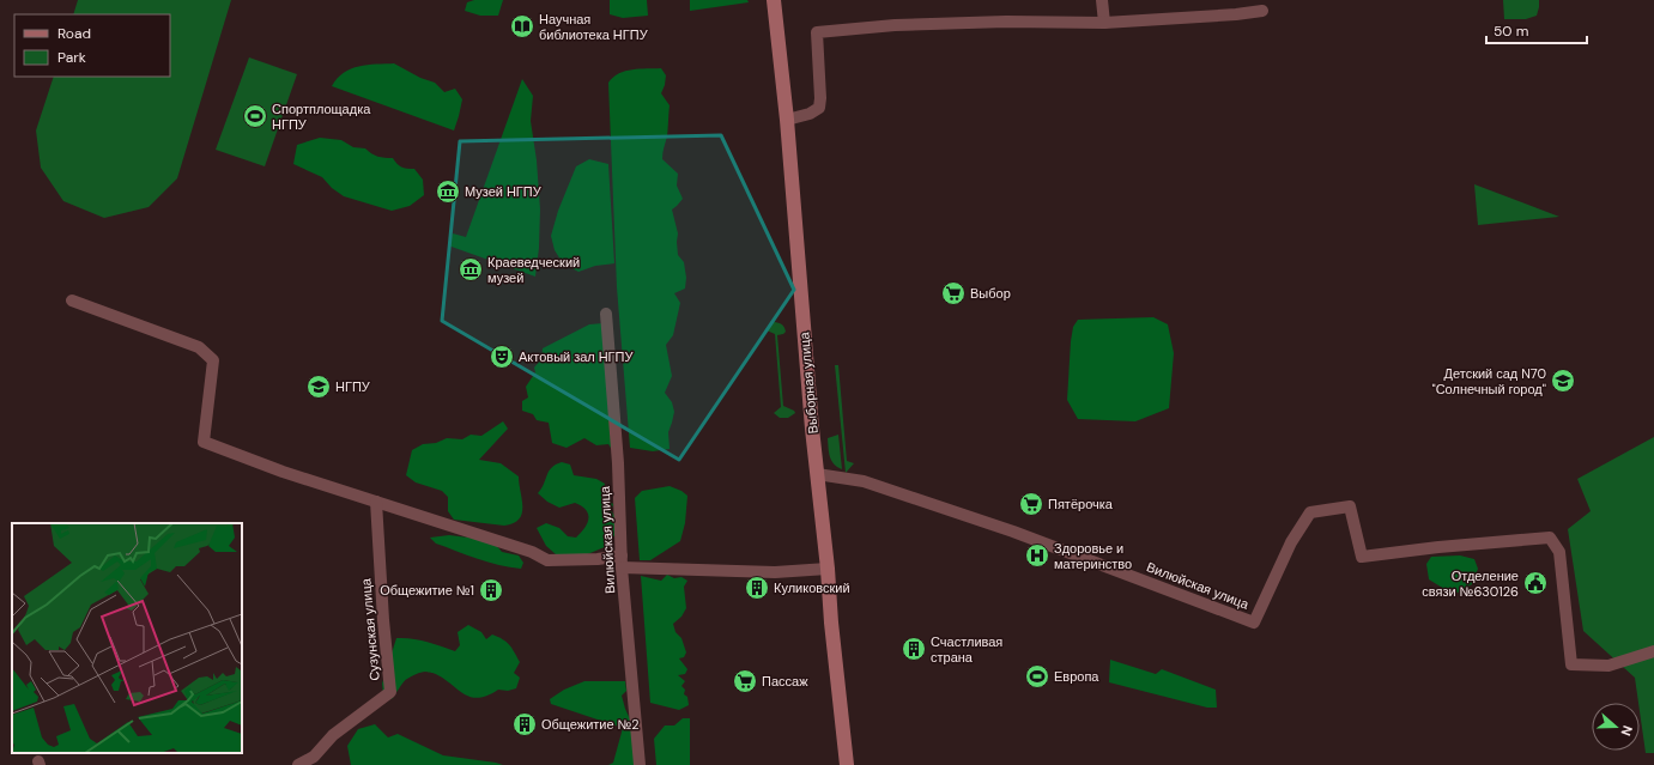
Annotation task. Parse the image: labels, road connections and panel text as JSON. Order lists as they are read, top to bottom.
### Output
{
  "streets": {
    "main road": ["Выборная улица"],
    "street": ["Вилюйская улица", "Сузунская улица"]
  },
  "crossings": [
    ["Выборная улица", "Вилюйская улица"]
  ],
  "places": {
    "library": ["Научная библиотека НГПУ"],
    "sports": ["Спортплощадка НГПУ", "Европа"],
    "museum": ["Музей НГПУ", "Краеведческий музей"],
    "supermarket": ["Выбор", "Пятёрочка", "Пассаж"],
    "theatre": ["Актовый зал НГПУ"],
    "school or university": ["Детский сад N70 \"Солнечный город\"", "НГПУ"],
    "hospital": ["Здоровье и материнство"],
    "public building": ["Отделение связи №630126"],
    "building": [
      "Куликовский",
      "Общежитие №1",
      "Счастливая страна",
      "Общежитие №2"
    ]
  },
  "legend": ["Road", "Park"],
  "scale_bar": "50 m",
  "north": "right"
}
